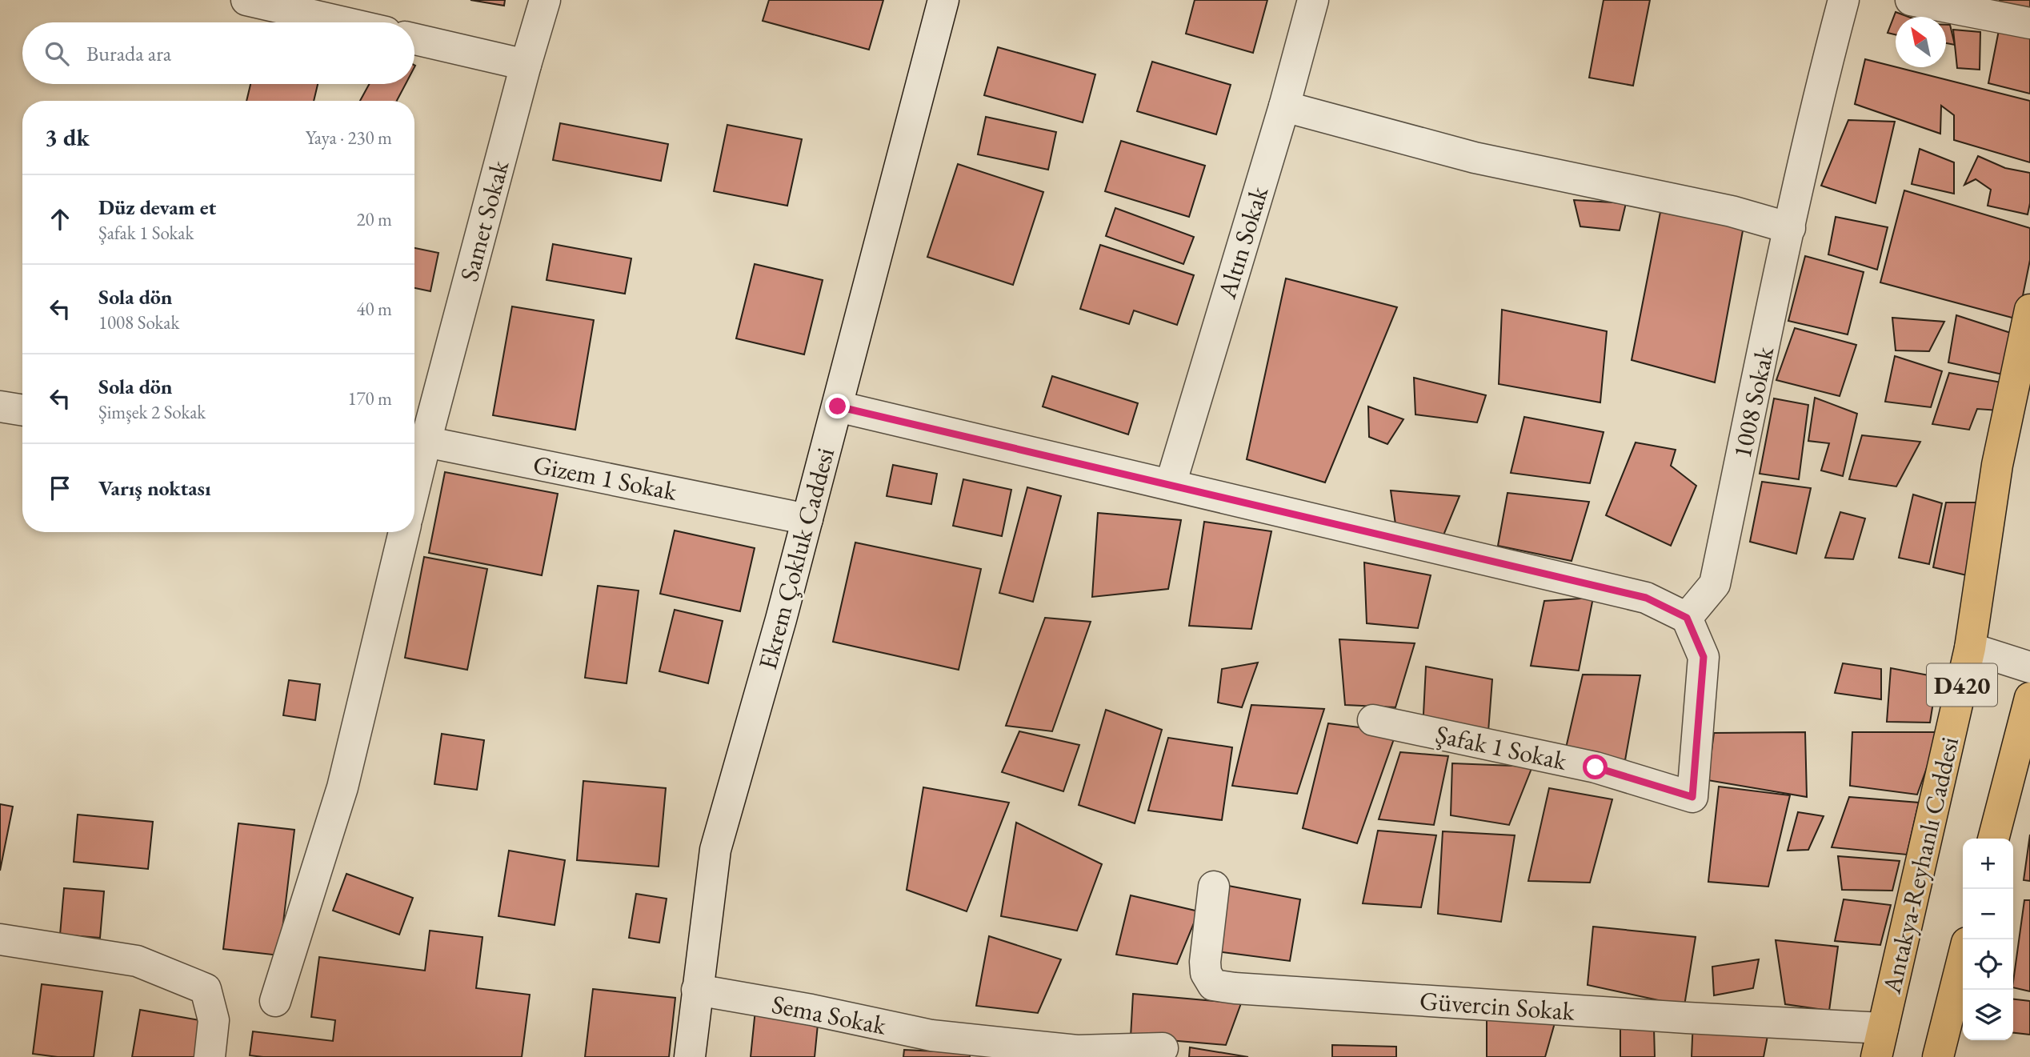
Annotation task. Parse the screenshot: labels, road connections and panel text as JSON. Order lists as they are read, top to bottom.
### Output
{
  "streets": {
    "main road": ["D420", "Antakya-Reyhanlı Caddesi"],
    "street": [
      "Samet Sokak",
      "Altın Sokak",
      "1008 Sokak",
      "Gizem 1 Sokak",
      "Ekrem Çokluk Caddesi",
      "Şafak 1 Sokak",
      "Güvercin Sokak",
      "Sema Sokak"
    ]
  },
  "crossings": [
    ["Samet Sokak", "Gizem 1 Sokak"],
    ["1008 Sokak", "Şafak 1 Sokak"],
    ["Gizem 1 Sokak", "Ekrem Çokluk Caddesi"],
    ["Ekrem Çokluk Caddesi", "Sema Sokak"],
    ["Antakya-Reyhanlı Caddesi", "Güvercin Sokak"]
  ],
  "north": "top left",
  "page": {
    "search": "Burada ara",
    "heading": ["3 dk", "Yaya · 230 m"],
    "list": [
      ["Düz devam et", "Şafak 1 Sokak", "20 m"],
      ["Sola dön", "1008 Sokak", "40 m"],
      ["Sola dön", "Şimşek 2 Sokak", "170 m"],
      "Varış noktası"
    ],
    "map_buttons": ["+", "−"]
  }
}
